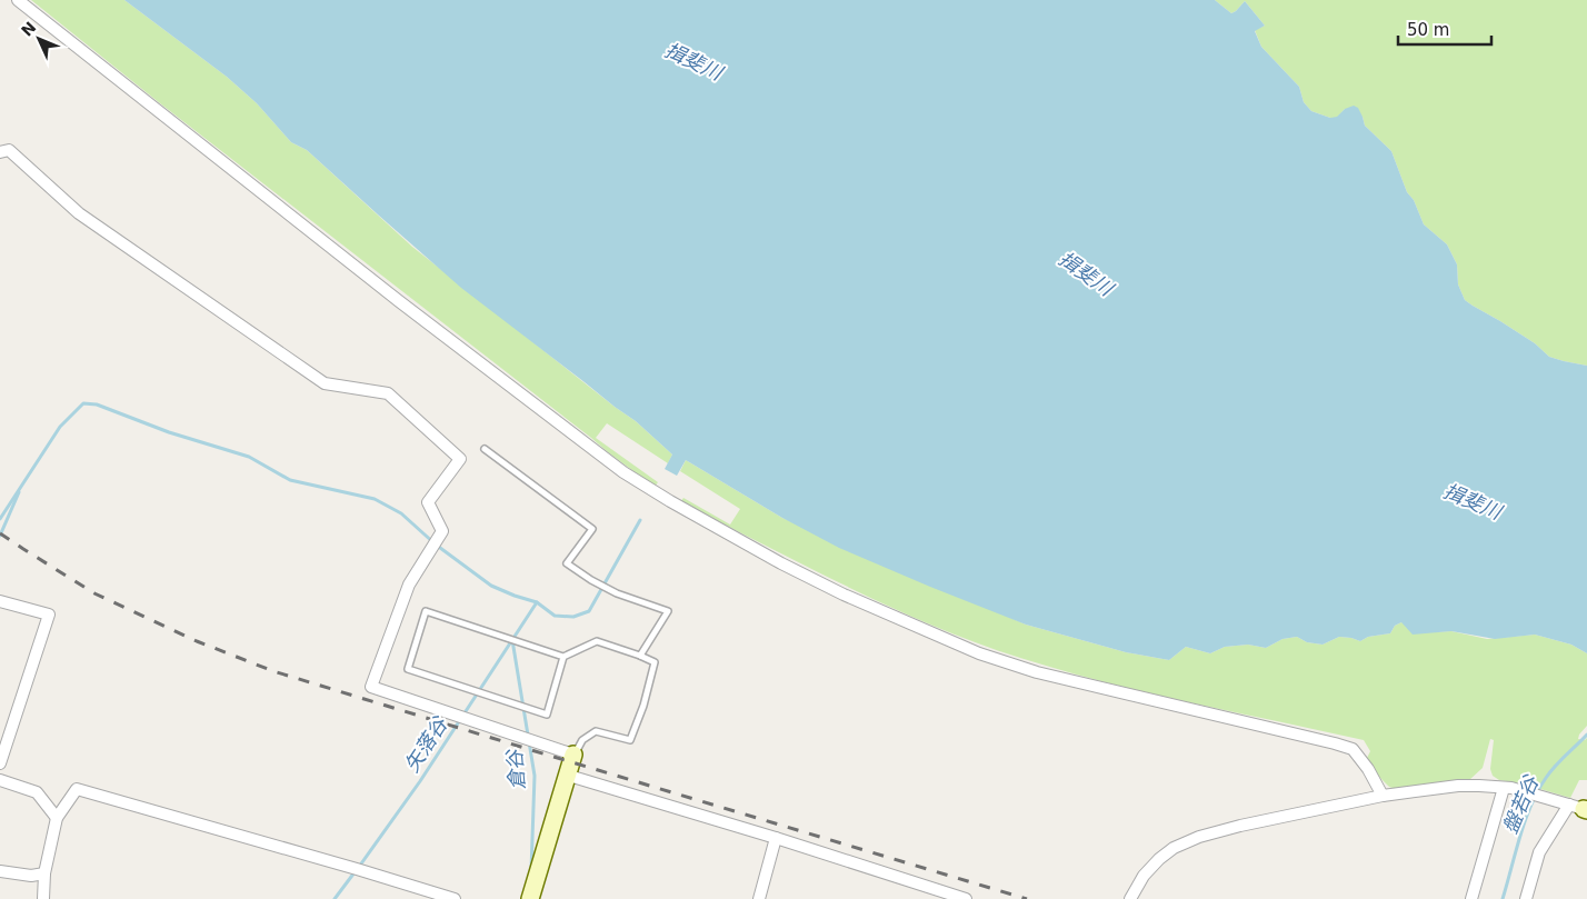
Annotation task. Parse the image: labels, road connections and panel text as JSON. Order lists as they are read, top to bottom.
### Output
{
  "water": [
    "揖斐川",
    "矢落谷",
    "倉谷",
    "盤若谷"
  ],
  "scale_bar": "50 m",
  "north": "top left"
}
